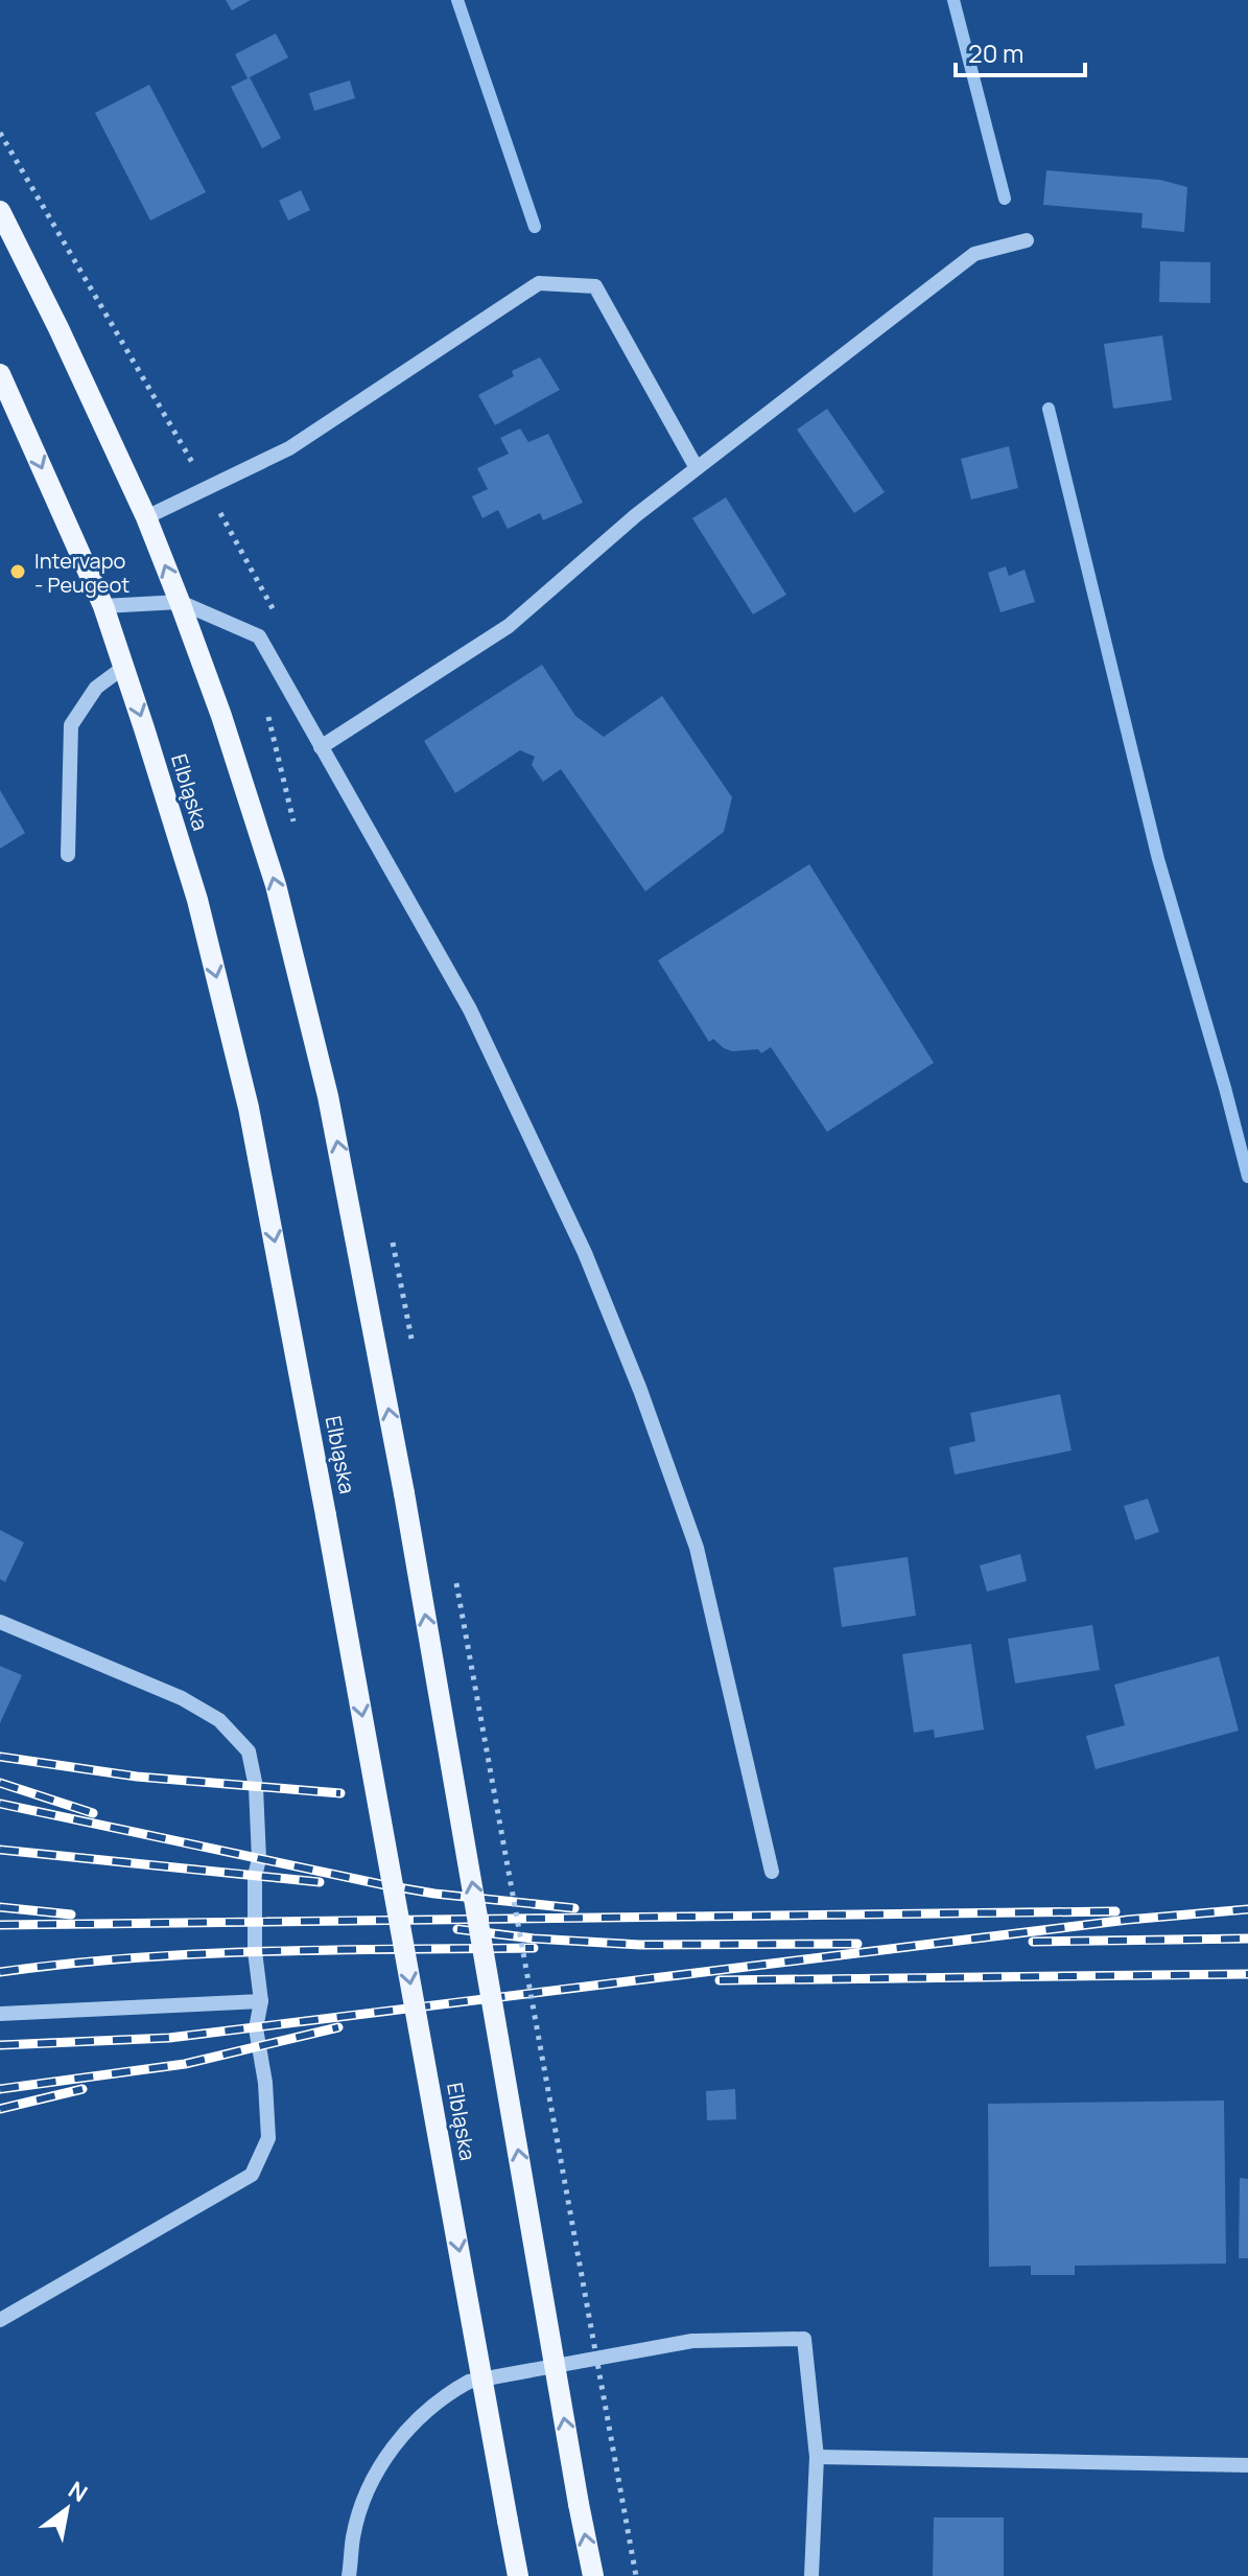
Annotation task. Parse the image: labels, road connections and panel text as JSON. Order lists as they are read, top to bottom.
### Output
{
  "streets": {
    "main road": ["Elbląska"]
  },
  "places": ["Intervapo - Peugeot"],
  "scale_bar": "20 m",
  "north": "top right"
}
